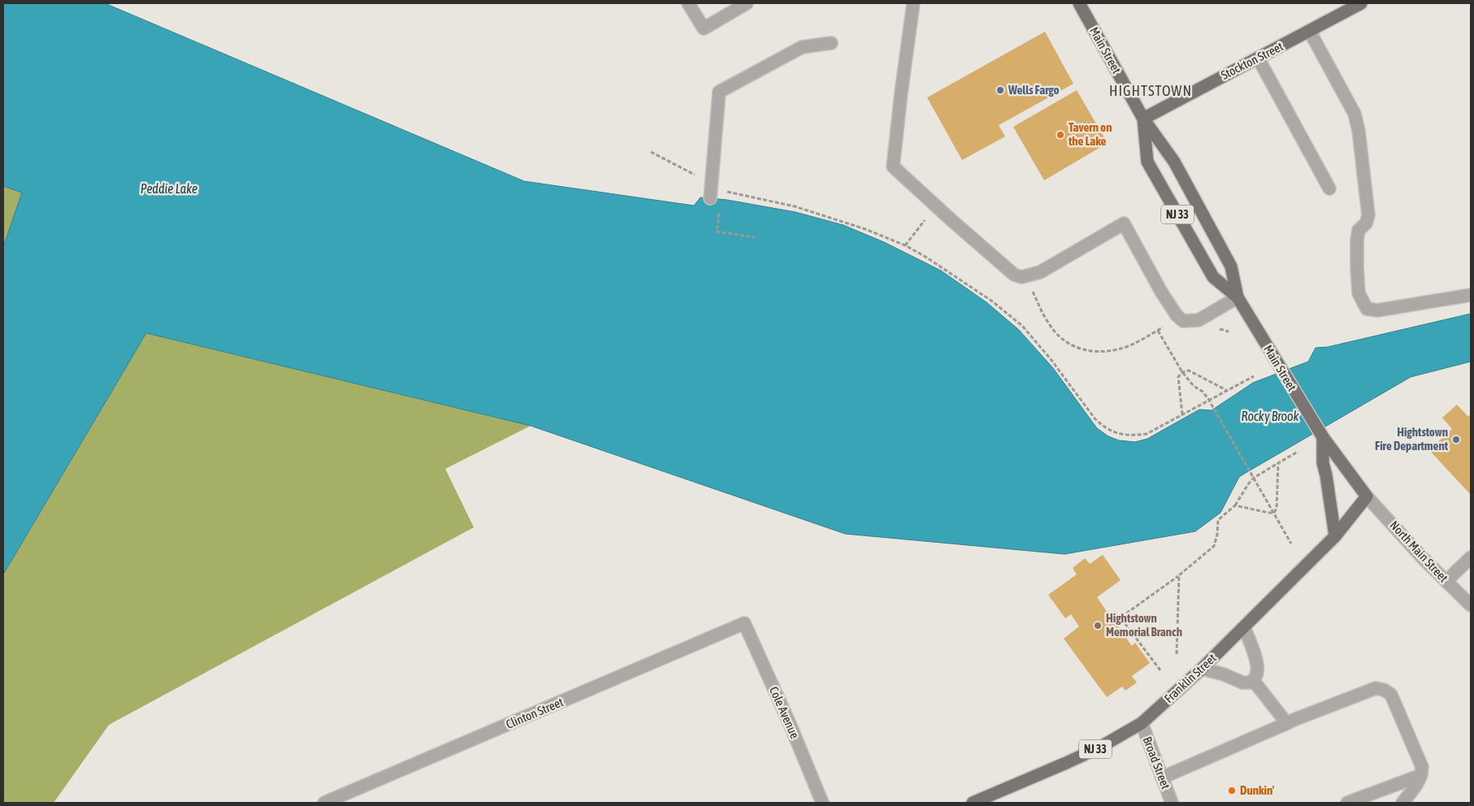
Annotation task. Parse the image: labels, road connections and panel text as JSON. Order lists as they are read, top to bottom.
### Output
{
  "streets": {
    "main road": [
      "Main Street",
      "Stockton Street",
      "NJ 33",
      "Franklin Street"
    ],
    "street": [
      "North Main Street",
      "Cole Avenue",
      "Clinton Street",
      "Broad Street"
    ]
  },
  "crossings": [
    ["Main Street", "Stockton Street"],
    ["Main Street", "North Main Street"],
    ["Main Street", "Franklin Street"],
    ["North Main Street", "Franklin Street"],
    ["Franklin Street", "Broad Street"],
    ["Cole Avenue", "Clinton Street"]
  ],
  "districts": ["HIGHTSTOWN"],
  "water": ["Peddie Lake", "Rocky Brook"],
  "places": [
    "Wells Fargo",
    "Tavern on the Lake",
    "Hightstown Fire Department",
    "Hightstown Memorial Branch",
    "Dunkin'"
  ]
}
